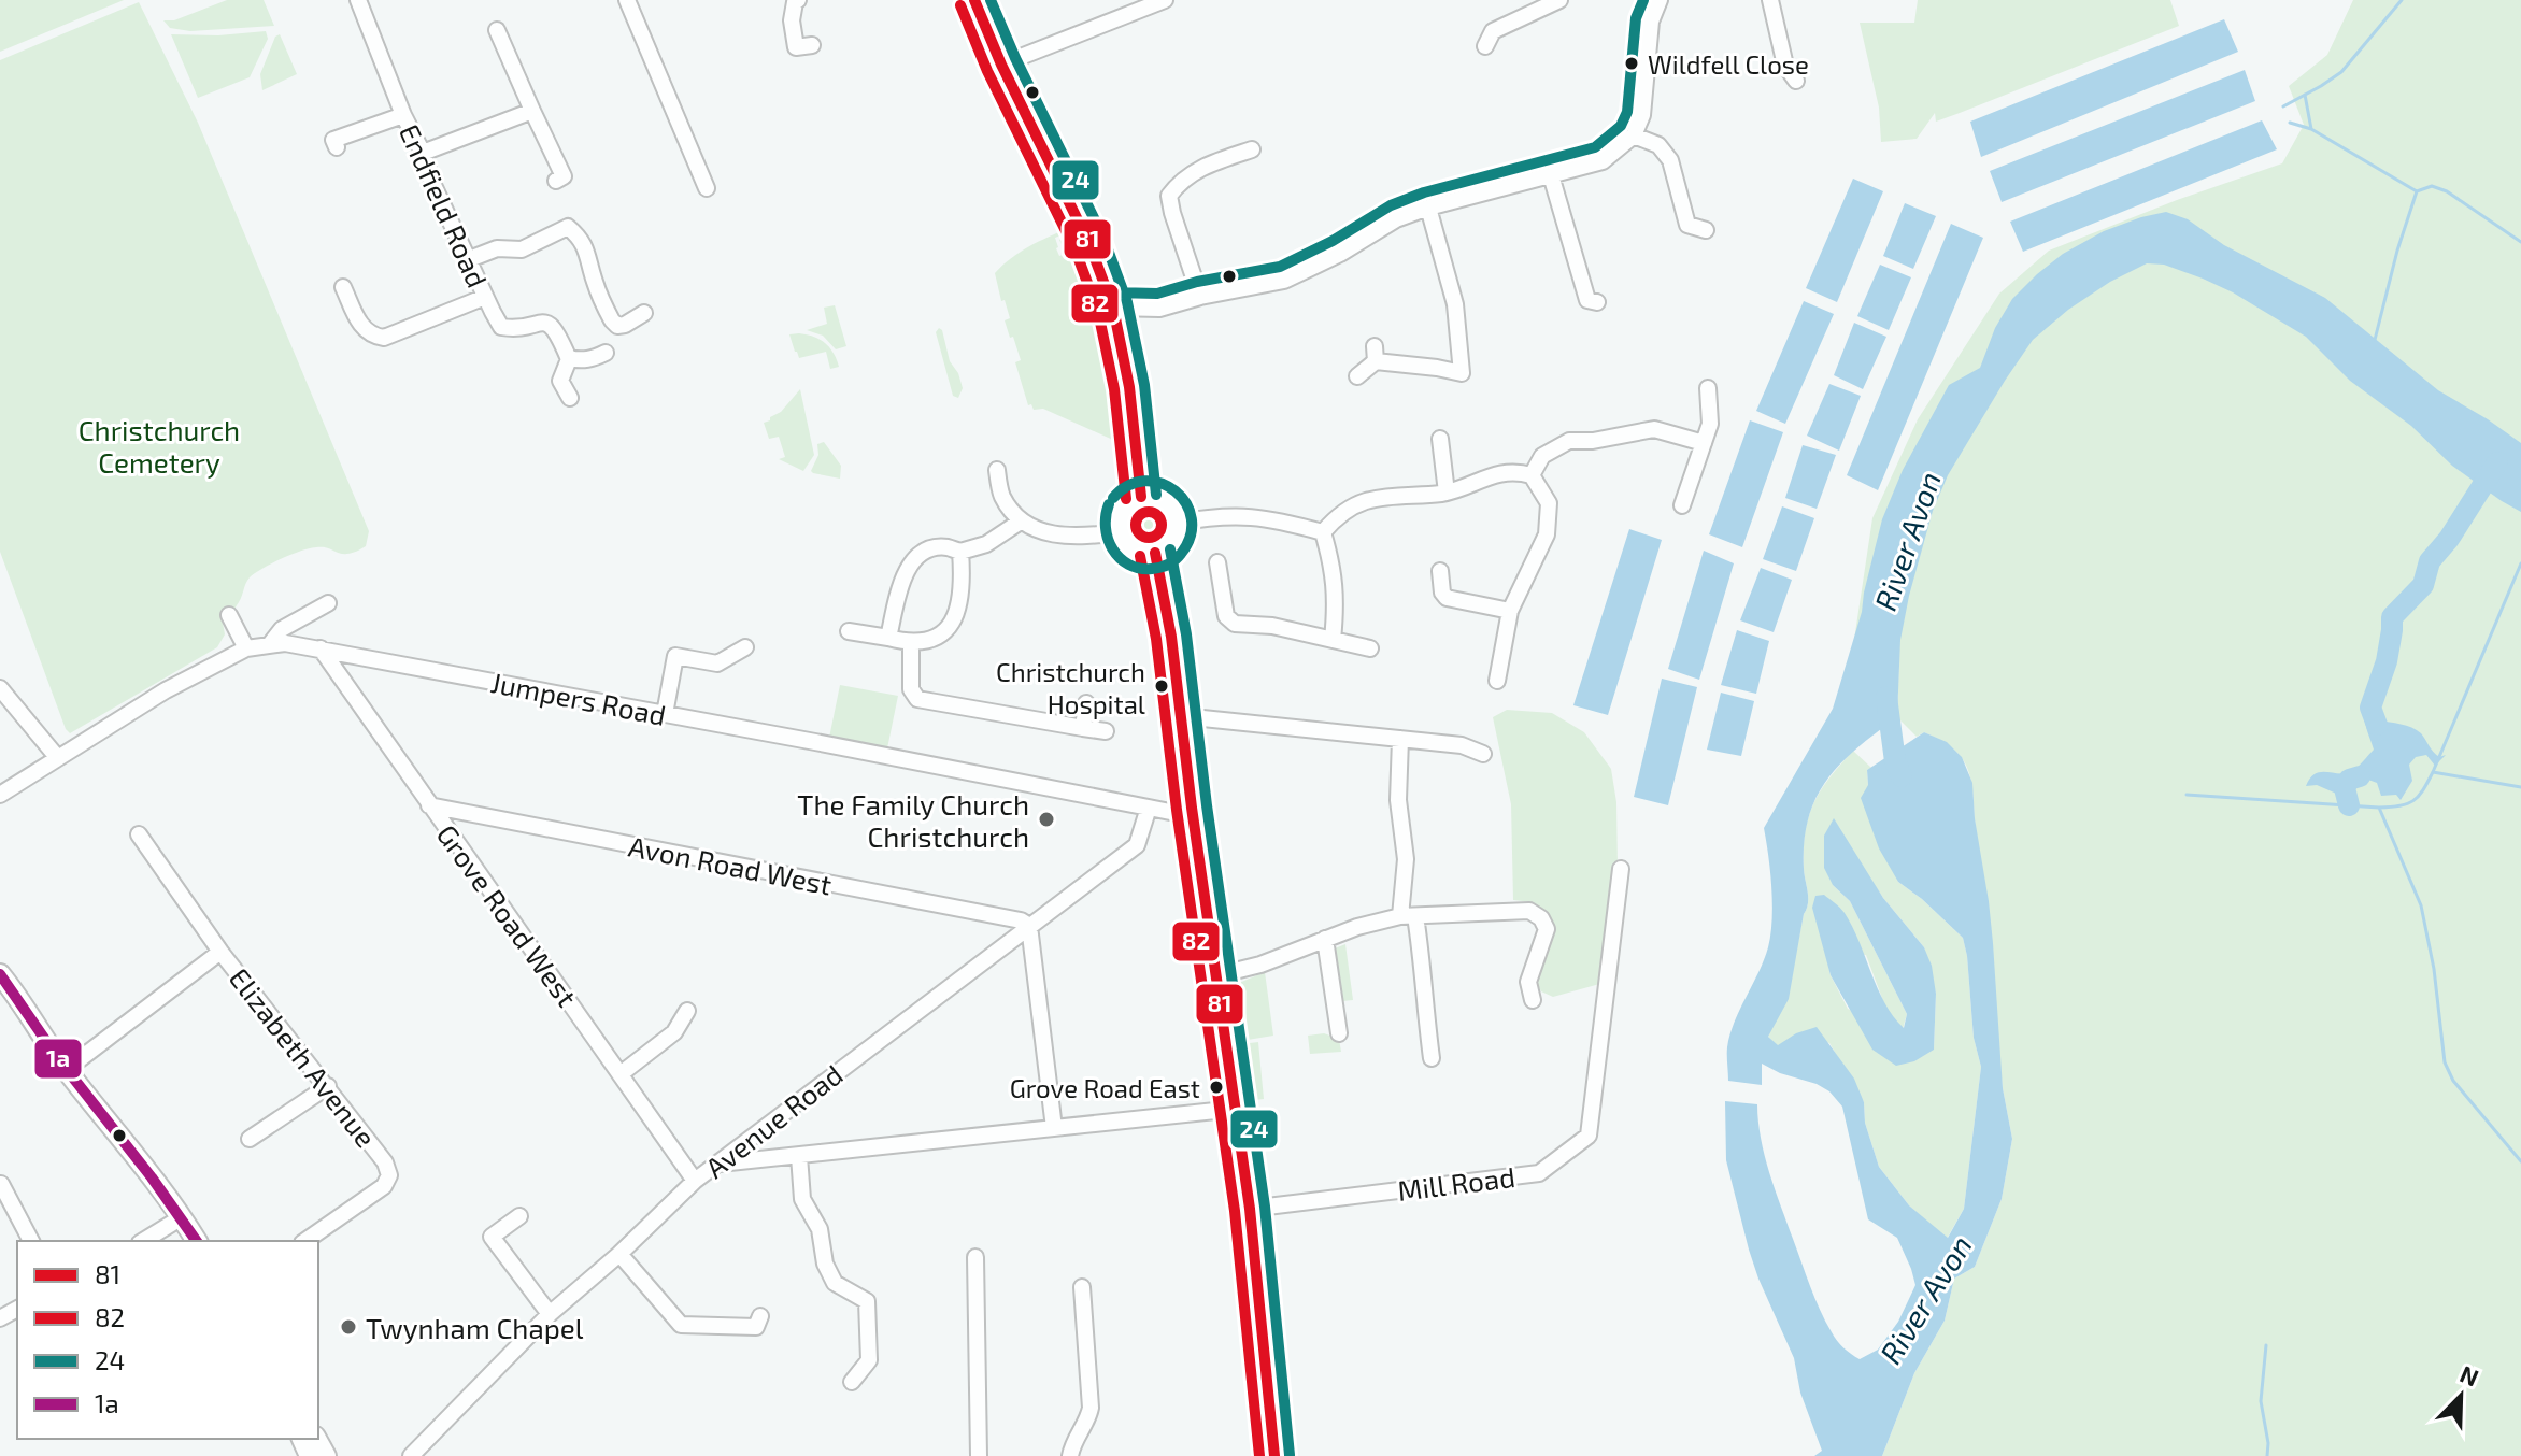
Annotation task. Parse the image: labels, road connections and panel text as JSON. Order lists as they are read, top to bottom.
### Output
{
  "streets": {
    "street": [
      "Endfield Road",
      "Jumpers Road",
      "Avon Road West",
      "Grove Road West",
      "Elizabeth Avenue",
      "Avenue Road",
      "Mill Road"
    ]
  },
  "crossings": [
    ["Jumpers Road", "Grove Road West"],
    ["Jumpers Road", "Avenue Road"],
    ["Avon Road West", "Grove Road West"],
    ["Avon Road West", "Avenue Road"],
    ["Grove Road West", "Avenue Road"]
  ],
  "water": ["River Avon"],
  "parks": ["Christchurch Cemetery"],
  "places": [
    "Wildfell Close",
    "Christchurch Hospital",
    "The Family Church Christchurch",
    "Grove Road East",
    "Twynham Chapel"
  ],
  "lines": [
    "transit line 81",
    "transit line 24",
    "transit line 82",
    "transit line 1a"
  ],
  "legend": [
    "81",
    "82",
    "24",
    "1a"
  ],
  "north": "top right"
}
